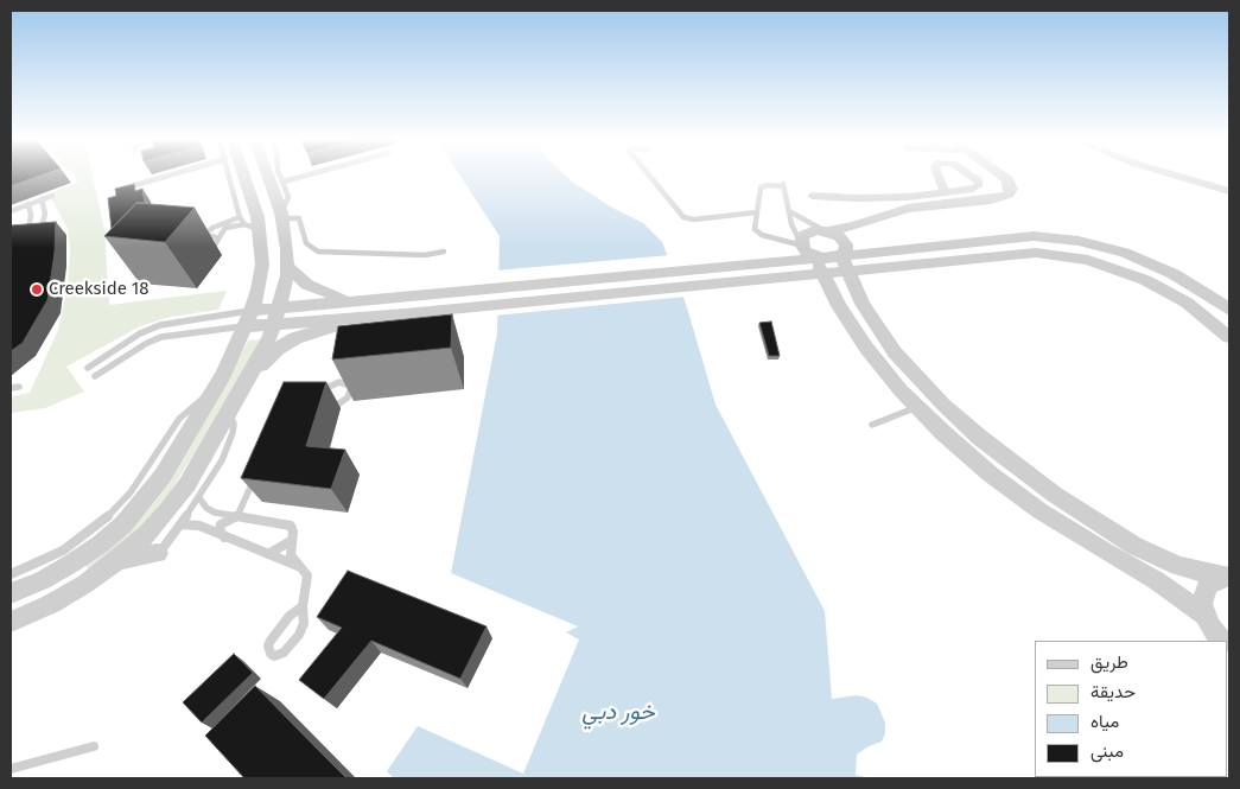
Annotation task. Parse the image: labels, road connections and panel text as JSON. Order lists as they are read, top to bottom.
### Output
{
  "water": ["خور دبي"],
  "places": ["Creekside 18"],
  "legend": [
    "طريق",
    "حديقة",
    "مياه",
    "مبنى"
  ]
}
